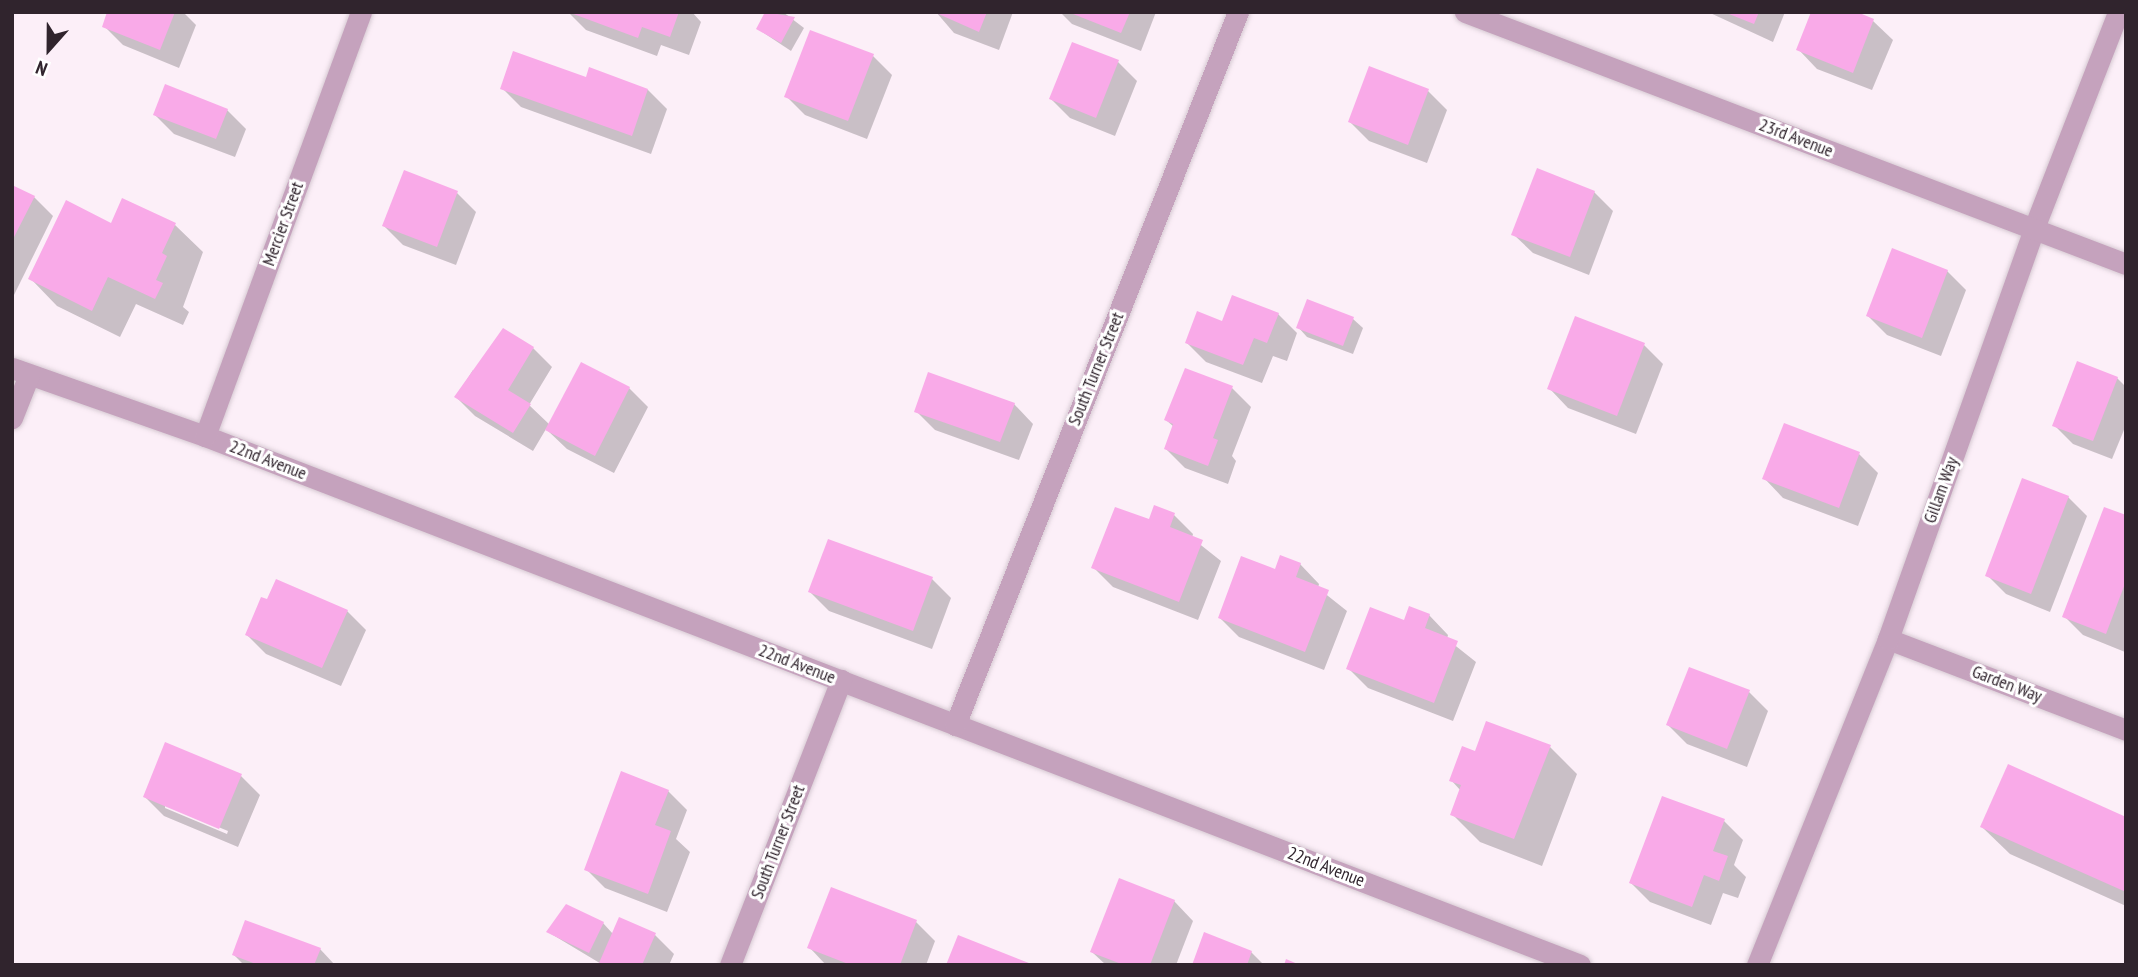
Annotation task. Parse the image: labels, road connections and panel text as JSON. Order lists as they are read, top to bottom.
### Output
{
  "streets": {
    "street": [
      "23rd Avenue",
      "Mercier Street",
      "South Turner Street",
      "22nd Avenue",
      "Gillam Way",
      "Garden Way"
    ]
  },
  "crossings": [
    ["23rd Avenue", "Gillam Way"],
    ["Mercier Street", "22nd Avenue"],
    ["South Turner Street", "22nd Avenue"],
    ["Gillam Way", "Garden Way"]
  ],
  "north": "bottom"
}
